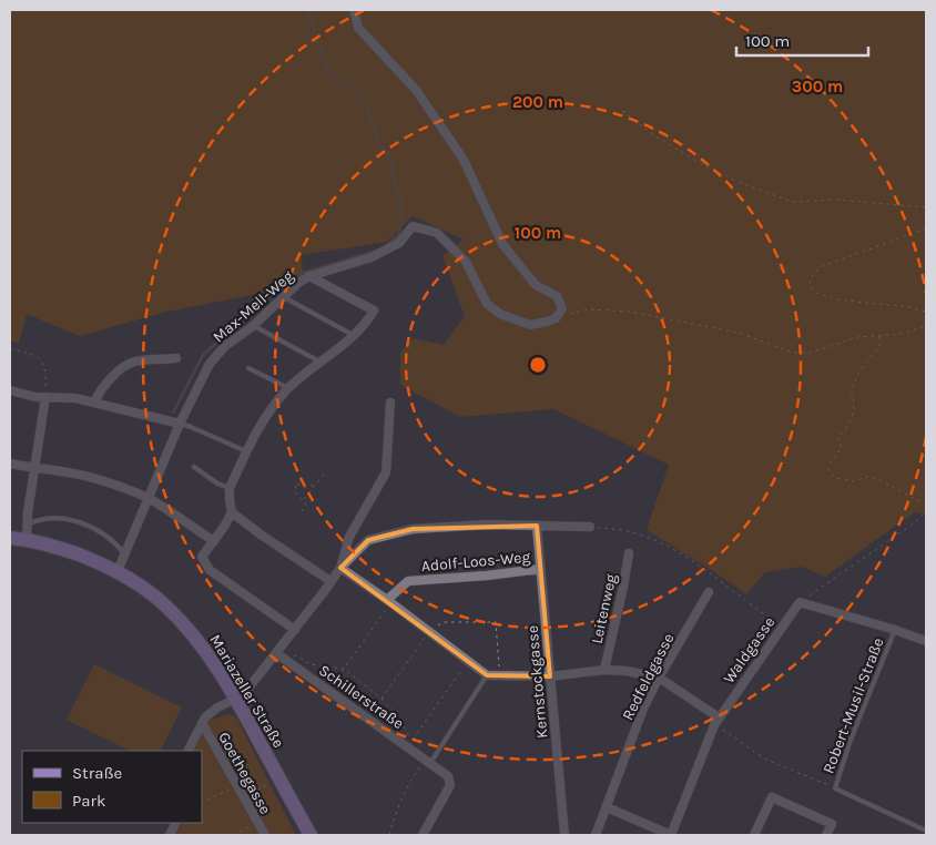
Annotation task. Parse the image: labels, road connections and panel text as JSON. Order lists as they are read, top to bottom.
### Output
{
  "streets": {
    "main road": ["Mariazeller Straße"],
    "street": [
      "Max-Mell-Weg",
      "Adolf-Loos-Weg",
      "Leitenweg",
      "Waldgasse",
      "Redfeldgasse",
      "Kernstockgasse",
      "Schillerstraße",
      "Goethegasse"
    ],
    "lane": ["Robert-Musil-Straße"]
  },
  "crossings": [
    ["Max-Mell-Weg", "Mariazeller Straße"],
    ["Adolf-Loos-Weg", "Kernstockgasse"]
  ],
  "legend": ["Straße", "Park"],
  "scale_bar": "100 m",
  "rings": ["300 m", "200 m", "100 m"]
}
